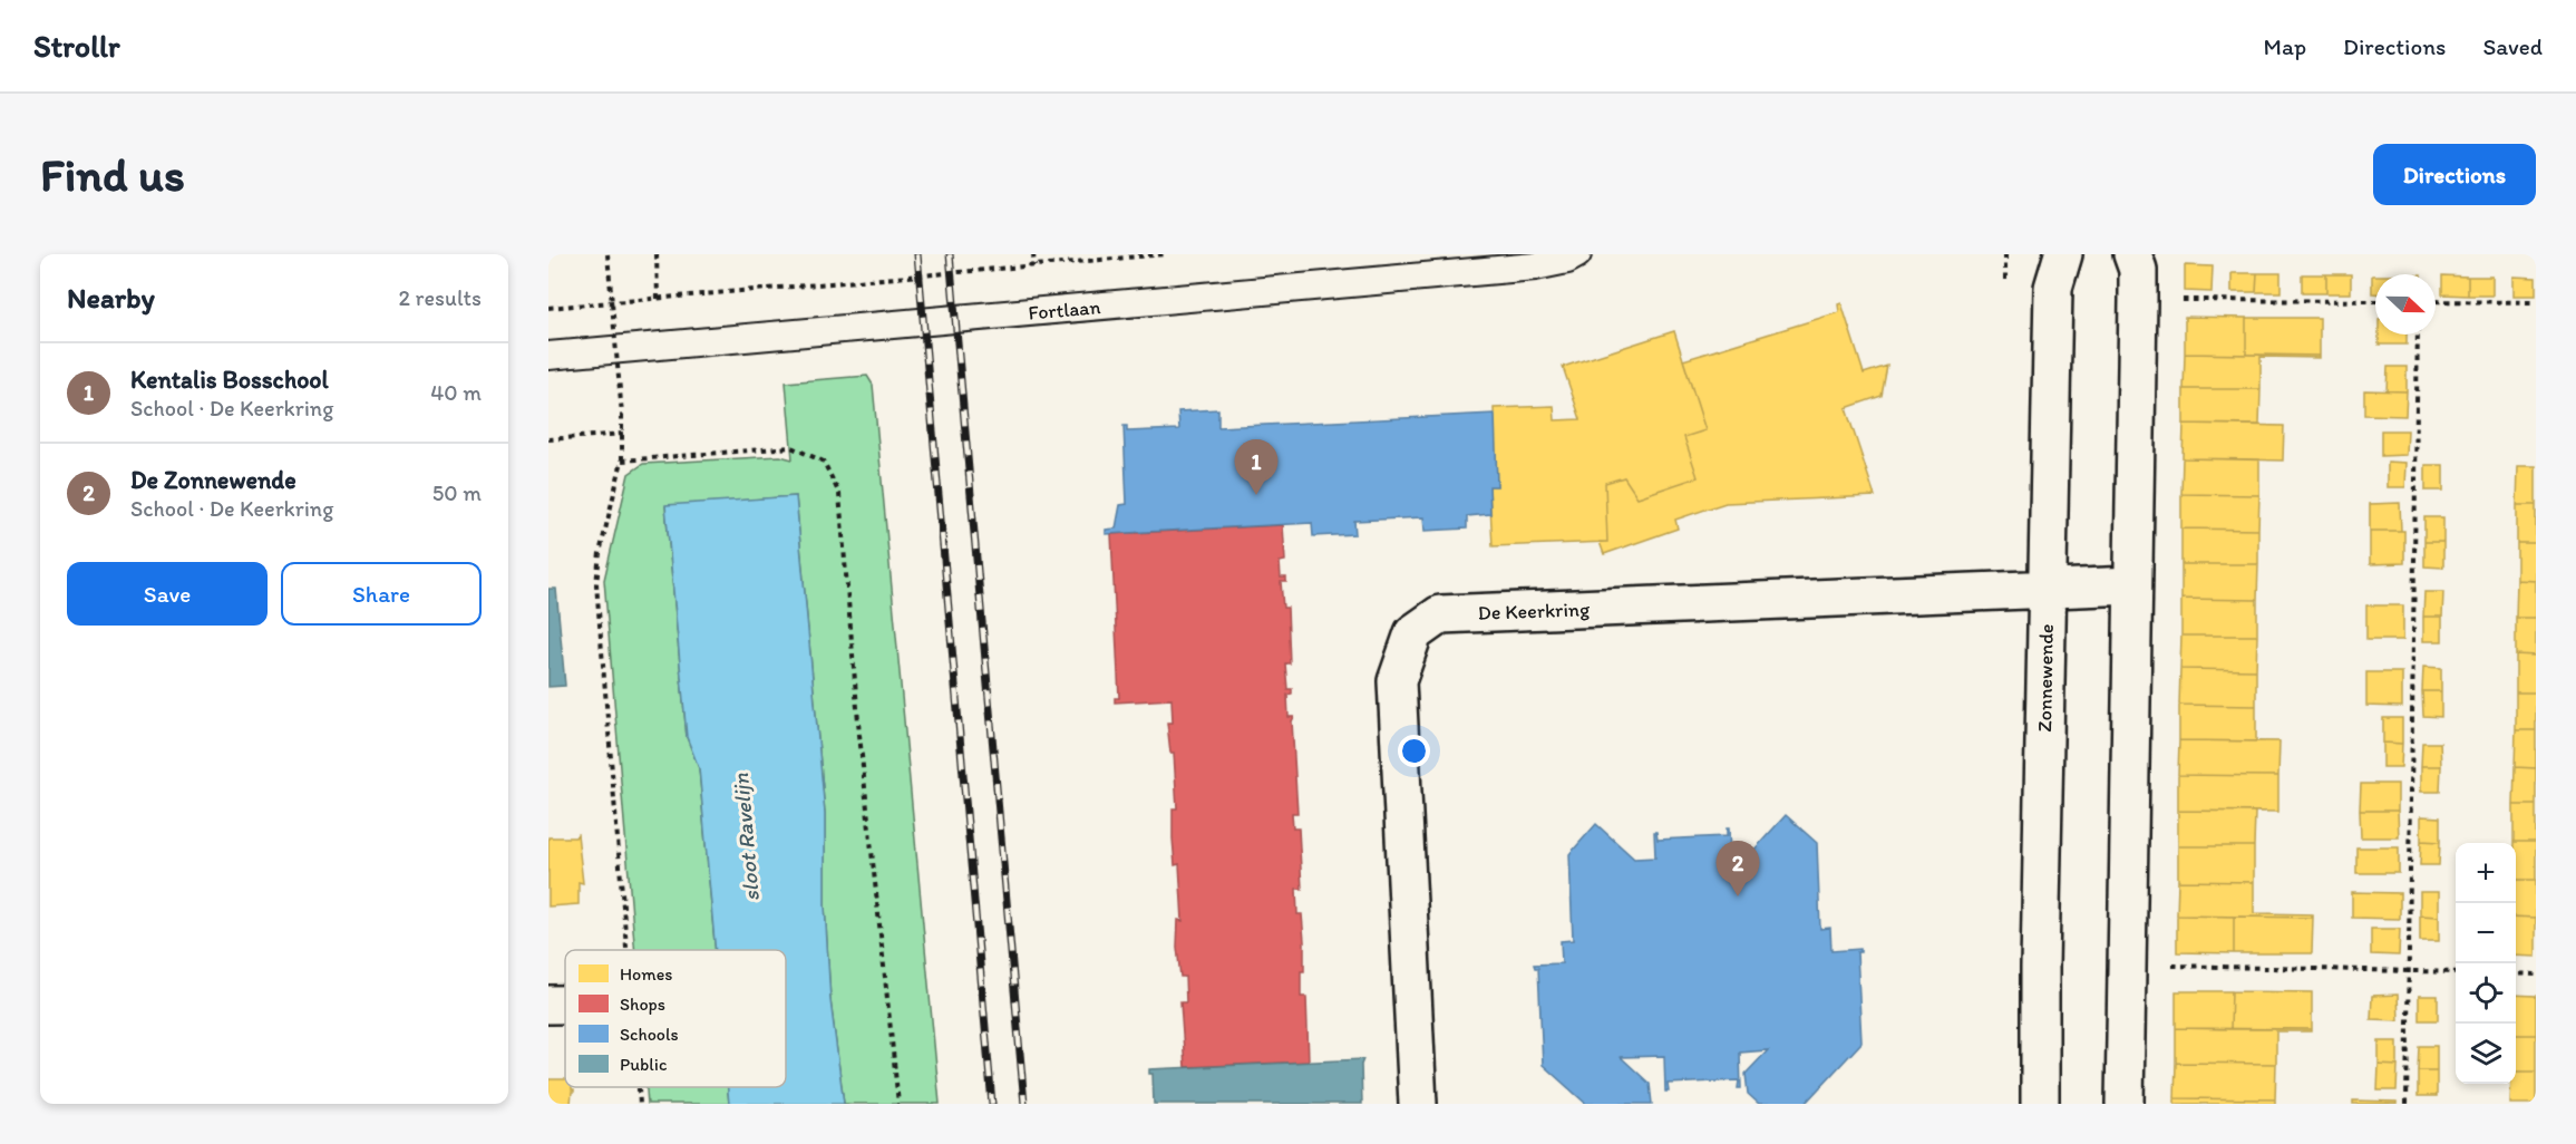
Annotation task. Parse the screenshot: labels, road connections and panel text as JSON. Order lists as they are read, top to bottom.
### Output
{
  "streets": {
    "street": ["De Keerkring", "Zonnewende"],
    "lane": ["Fortlaan"]
  },
  "crossings": [
    ["De Keerkring", "Zonnewende"]
  ],
  "water": ["sloot Ravelijn"],
  "legend": [
    "Homes",
    "Shops",
    "Schools",
    "Public"
  ],
  "north": "right",
  "page": {
    "header": "Strollr",
    "nav": ["Map", "Directions", "Saved"],
    "buttons": [
      "Directions",
      ["Save", "Share"]
    ],
    "title": "Find us",
    "heading": ["Nearby", "2 results"],
    "list": [
      {
        "mark": "1",
        "name": "Kentalis Bosschool",
        "note": "School · De Keerkring",
        "value": "40 m"
      },
      {
        "mark": "2",
        "name": "De Zonnewende",
        "note": "School · De Keerkring",
        "value": "50 m"
      }
    ],
    "pins": ["1", "2"],
    "map_buttons": ["+", "−"]
  }
}
